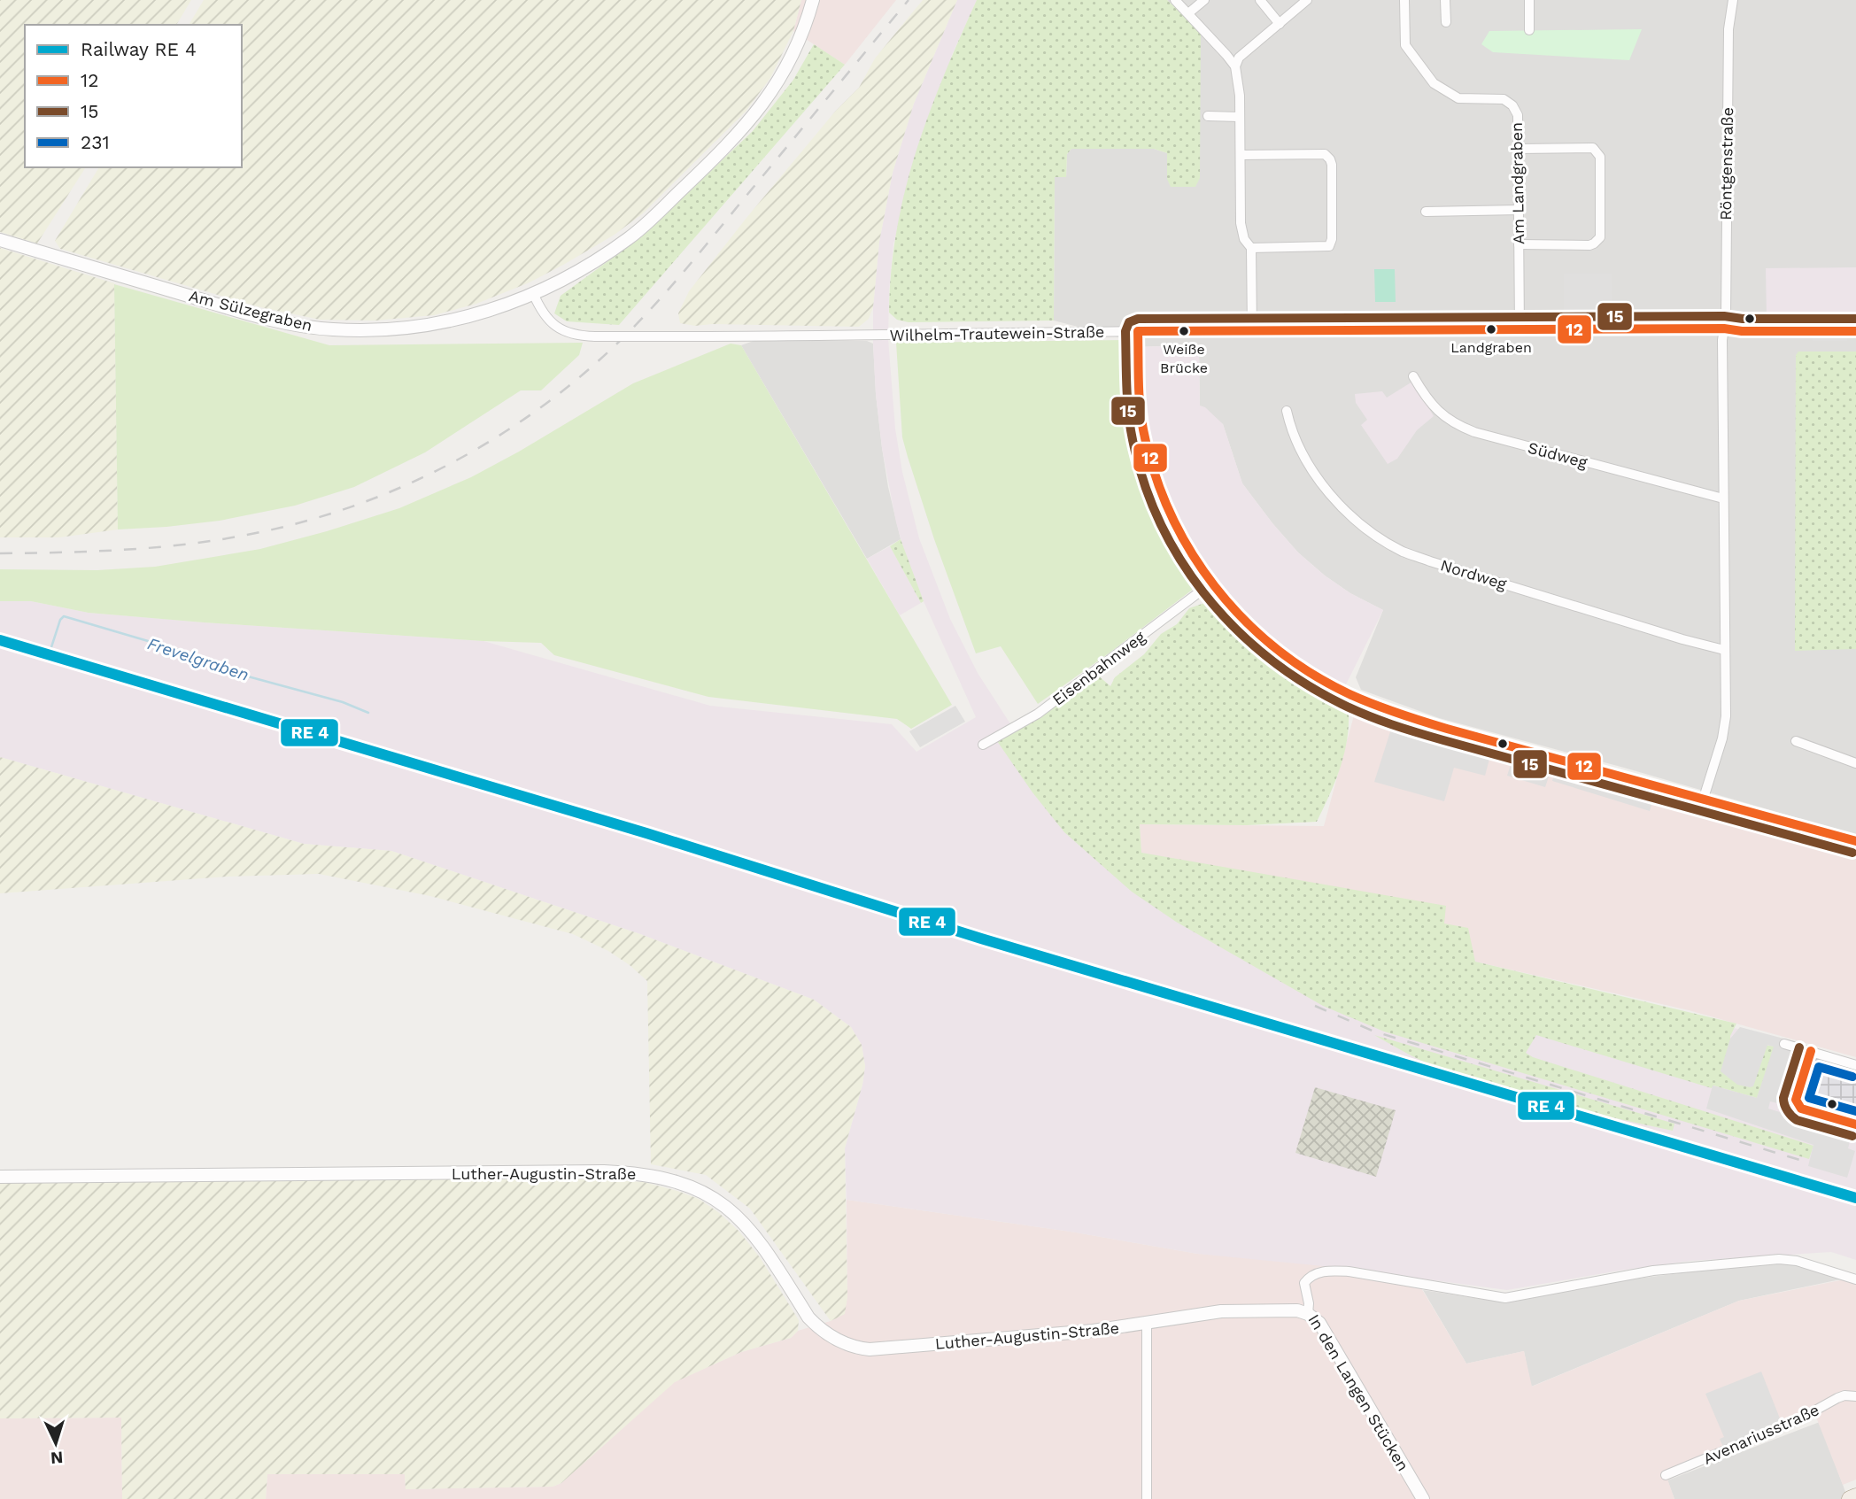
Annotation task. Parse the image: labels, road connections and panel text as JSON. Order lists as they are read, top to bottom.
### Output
{
  "streets": {
    "street": [
      "Röntgenstraße",
      "Am Landgraben",
      "Am Sülzegraben",
      "Wilhelm-Trautewein-Straße",
      "Südweg",
      "Nordweg",
      "Eisenbahnweg",
      "Luther-Augustin-Straße",
      "In den Langen Stücken",
      "Avenariusstraße"
    ]
  },
  "crossings": [
    ["Röntgenstraße", "Wilhelm-Trautewein-Straße"],
    ["Röntgenstraße", "Südweg"],
    ["Röntgenstraße", "Nordweg"],
    ["Am Landgraben", "Wilhelm-Trautewein-Straße"],
    ["Am Sülzegraben", "Wilhelm-Trautewein-Straße"],
    ["Luther-Augustin-Straße", "In den Langen Stücken"]
  ],
  "water": ["Frevelgraben"],
  "places": ["Landgraben", "Weiße Brücke"],
  "lines": ["transit line 15", "transit line 12", "transit line 231"],
  "legend": [
    "Railway RE 4",
    "12",
    "15",
    "231"
  ],
  "north": "bottom"
}
